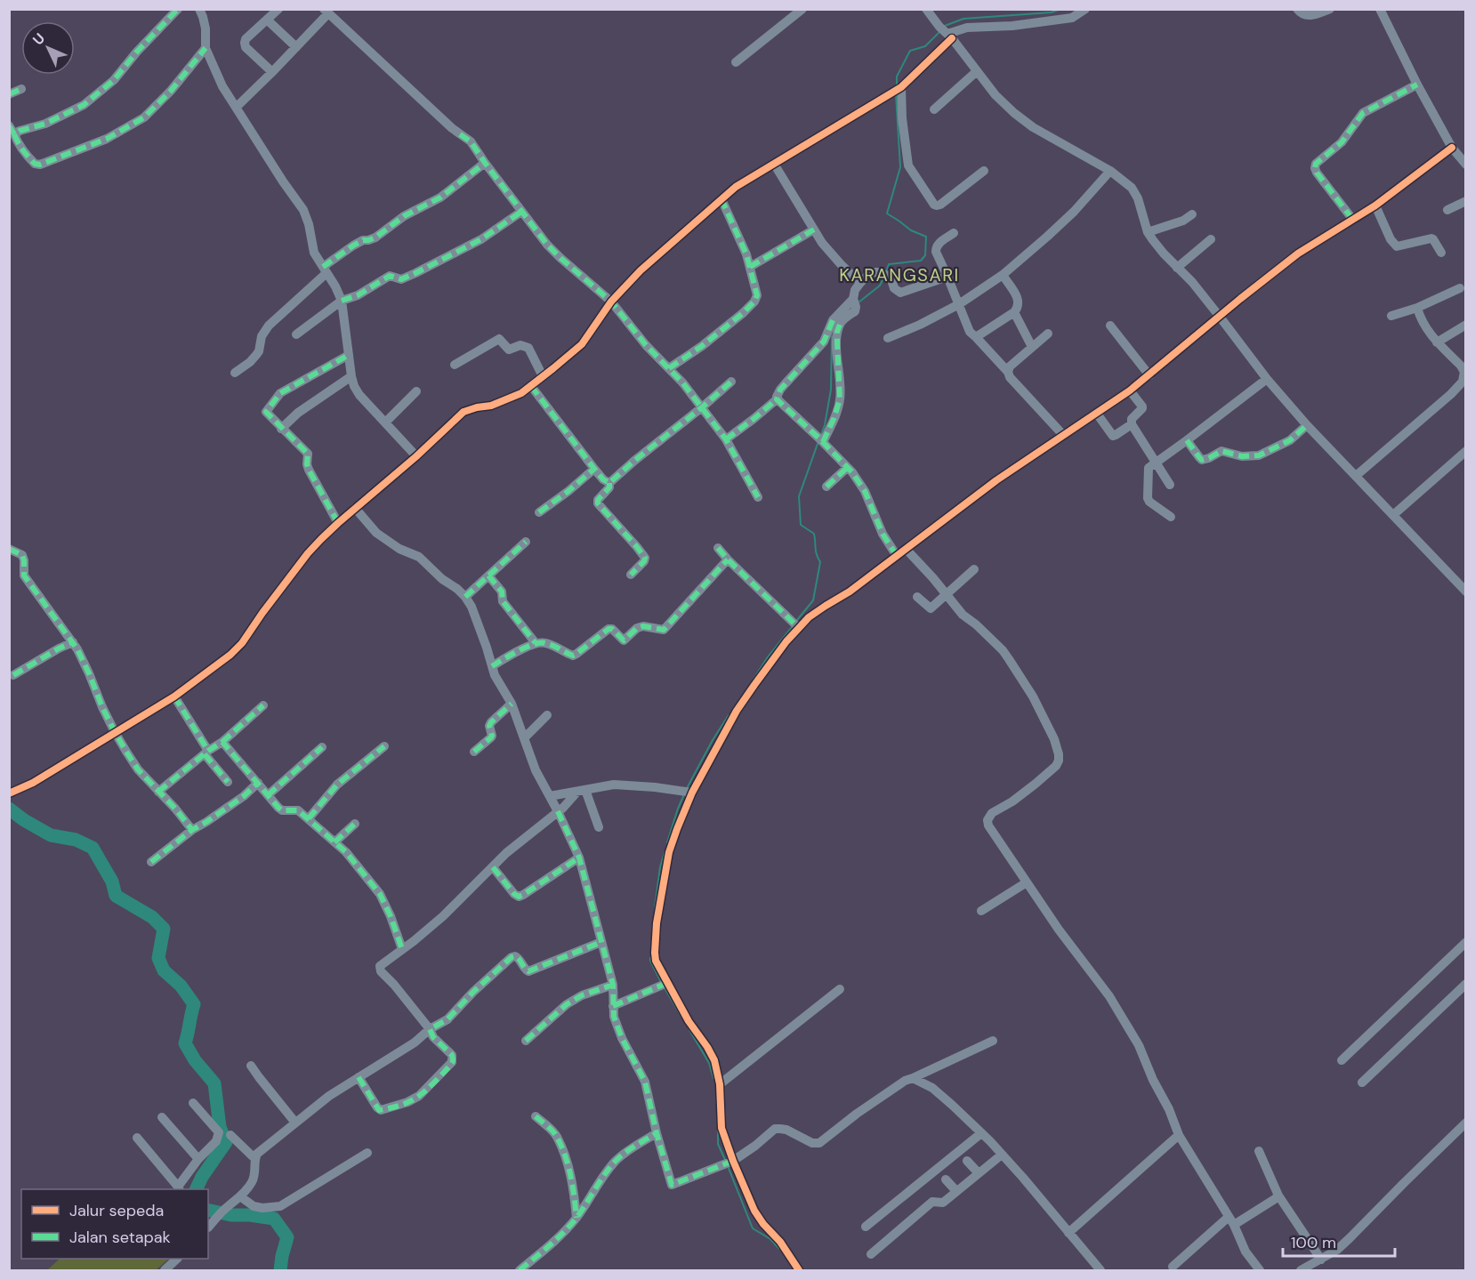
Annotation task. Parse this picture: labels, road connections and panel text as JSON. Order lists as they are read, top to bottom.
{
  "districts": ["KARANGSARI"],
  "legend": ["Jalur sepeda", "Jalan setapak"],
  "scale_bar": "100 m",
  "north": "top left"
}
